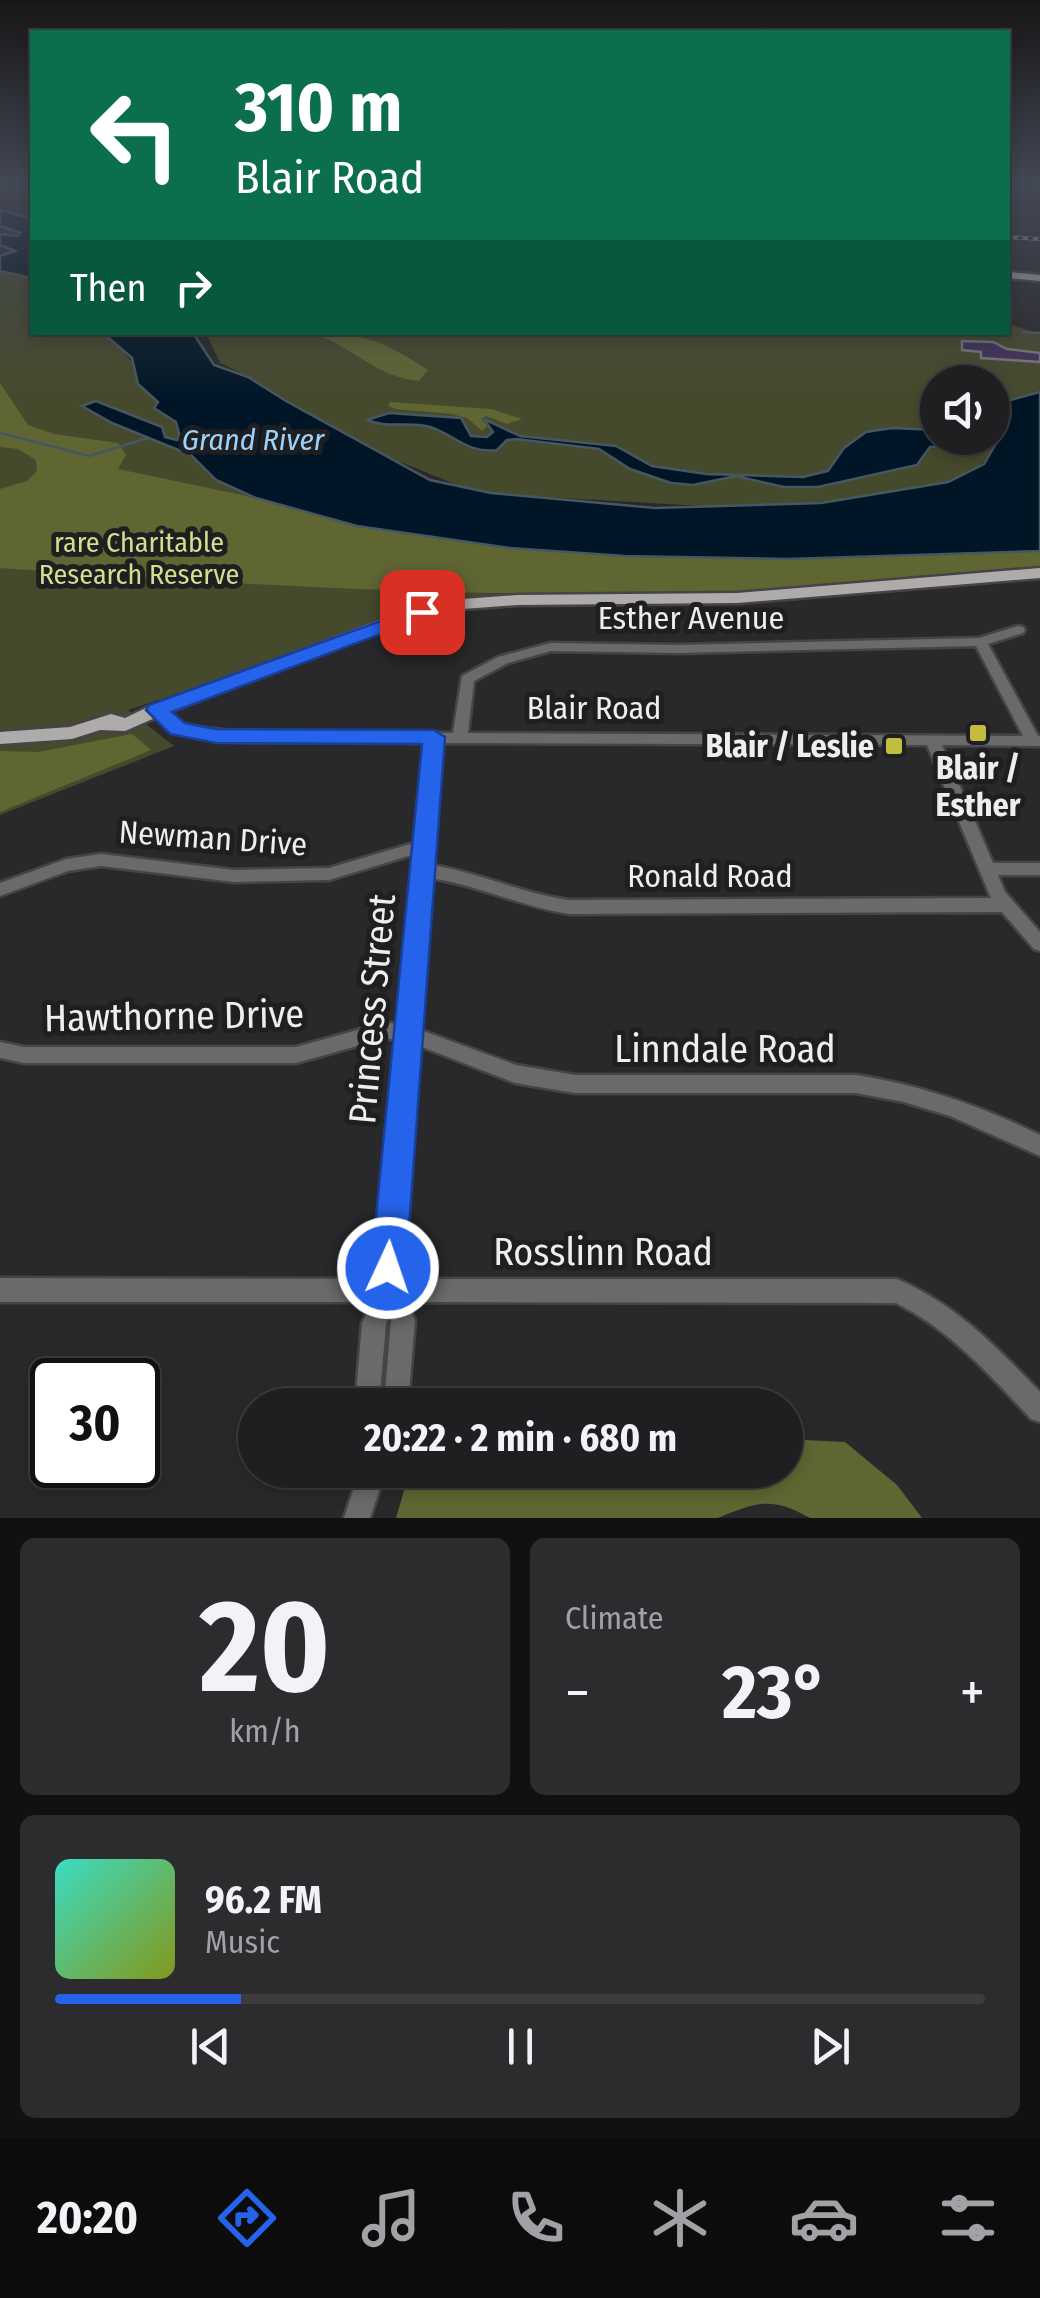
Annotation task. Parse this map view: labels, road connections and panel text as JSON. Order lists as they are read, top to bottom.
{
  "streets": {
    "street": [
      "Esther Avenue",
      "Blair Road",
      "Newman Drive",
      "Ronald Road",
      "Princess Street",
      "Hawthorne Drive",
      "Linndale Road",
      "Rosslinn Road"
    ]
  },
  "crossings": [
    ["Esther Avenue", "Blair Road"],
    ["Blair Road", "Princess Street"],
    ["Newman Drive", "Princess Street"],
    ["Ronald Road", "Princess Street"],
    ["Princess Street", "Hawthorne Drive"],
    ["Princess Street", "Linndale Road"],
    ["Princess Street", "Rosslinn Road"],
    ["Hawthorne Drive", "Linndale Road"]
  ],
  "water": ["Grand River"],
  "parks": ["rare Charitable Research Reserve"],
  "places": {
    "transit": ["Blair / Esther", "Blair / Leslie"]
  },
  "page": {
    "turn": ["310 m", "Blair Road"],
    "then": "Then",
    "limit": "30",
    "trip": "20:22 · 2 min · 680 m",
    "tile": [
      ["20", "km/h"],
      "Climate"
    ],
    "heat": ["−", "23°", "+"],
    "song": ["96.2 FM", "Music"],
    "tabs": "20:20"
  }
}
